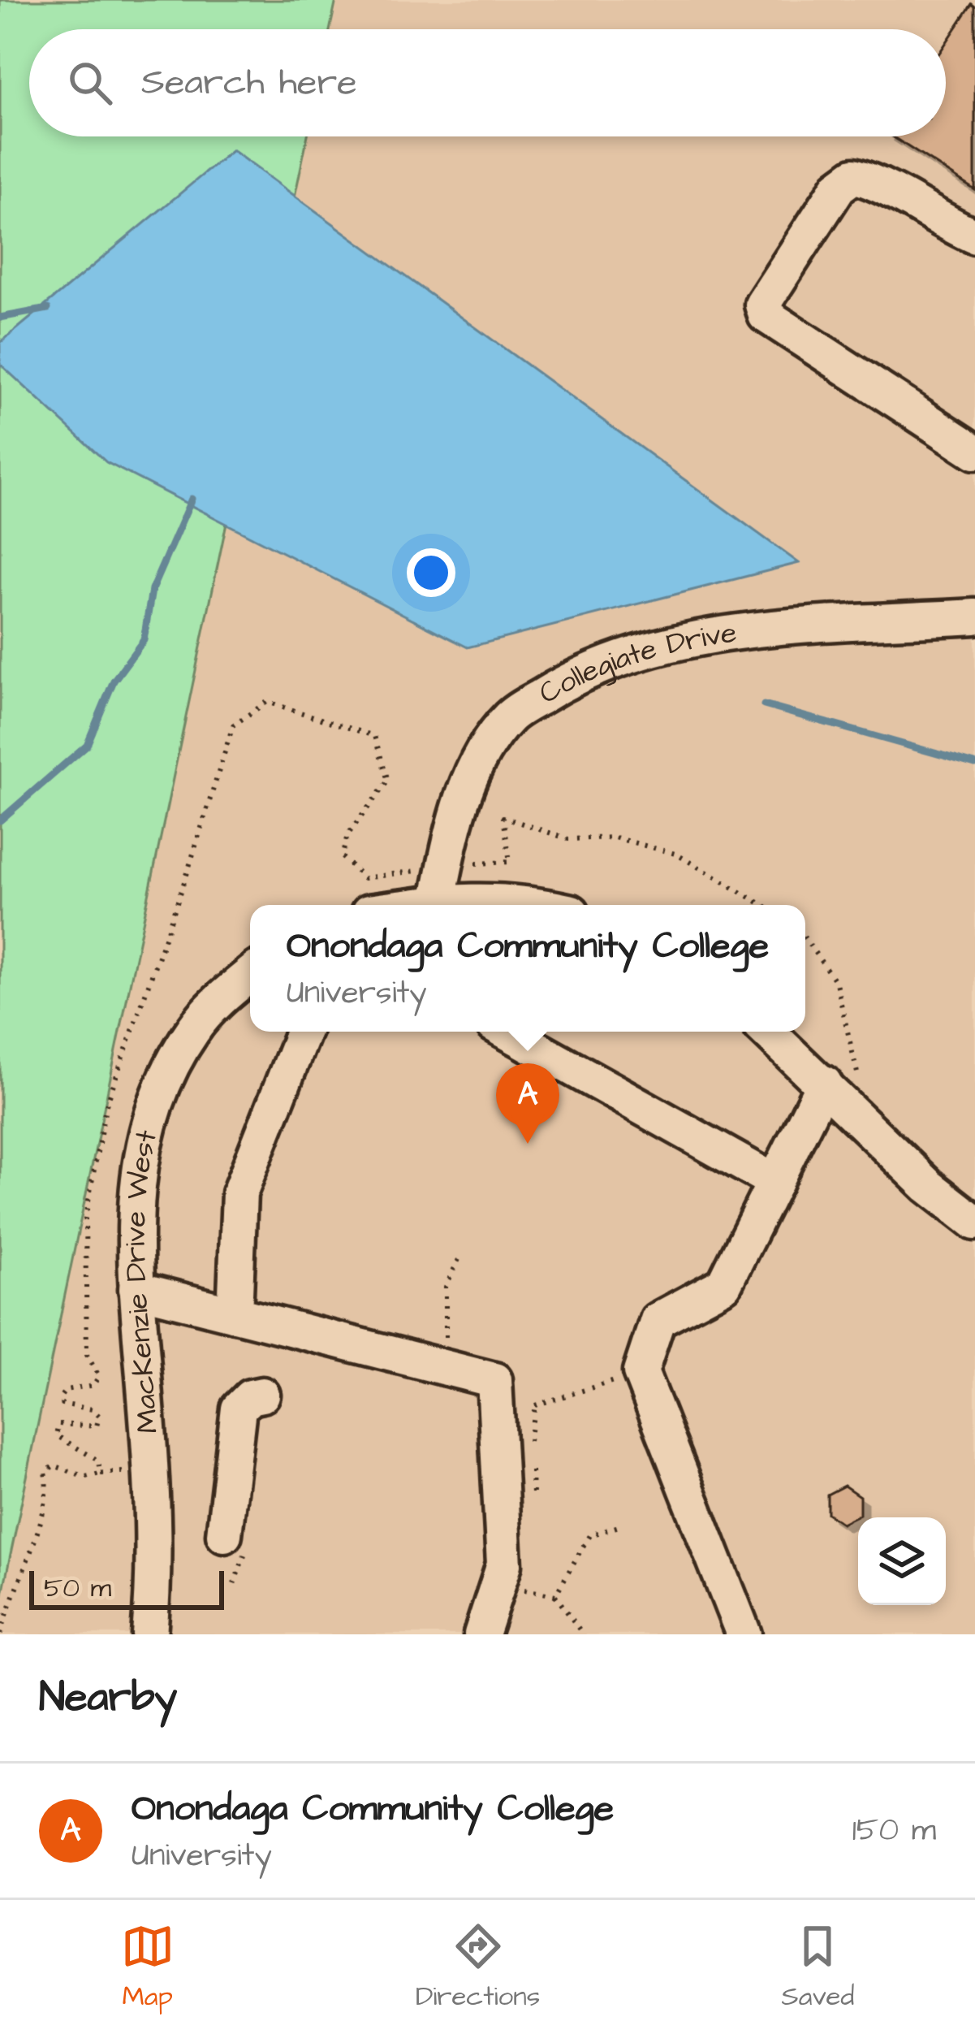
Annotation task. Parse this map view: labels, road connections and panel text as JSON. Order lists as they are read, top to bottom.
{
  "streets": {
    "street": ["Collegiate Drive", "MacKenzie Drive West"]
  },
  "scale_bar": "50 m",
  "page": {
    "search": "Search here",
    "popup": ["Onondaga Community College", "University"],
    "pins": "A",
    "scale": "50 m",
    "heading": "Nearby",
    "list": [
      {
        "mark": "A",
        "name": "Onondaga Community College",
        "note": "University",
        "value": "150 m"
      }
    ],
    "nav": ["Map", "Directions", "Saved"]
  }
}
